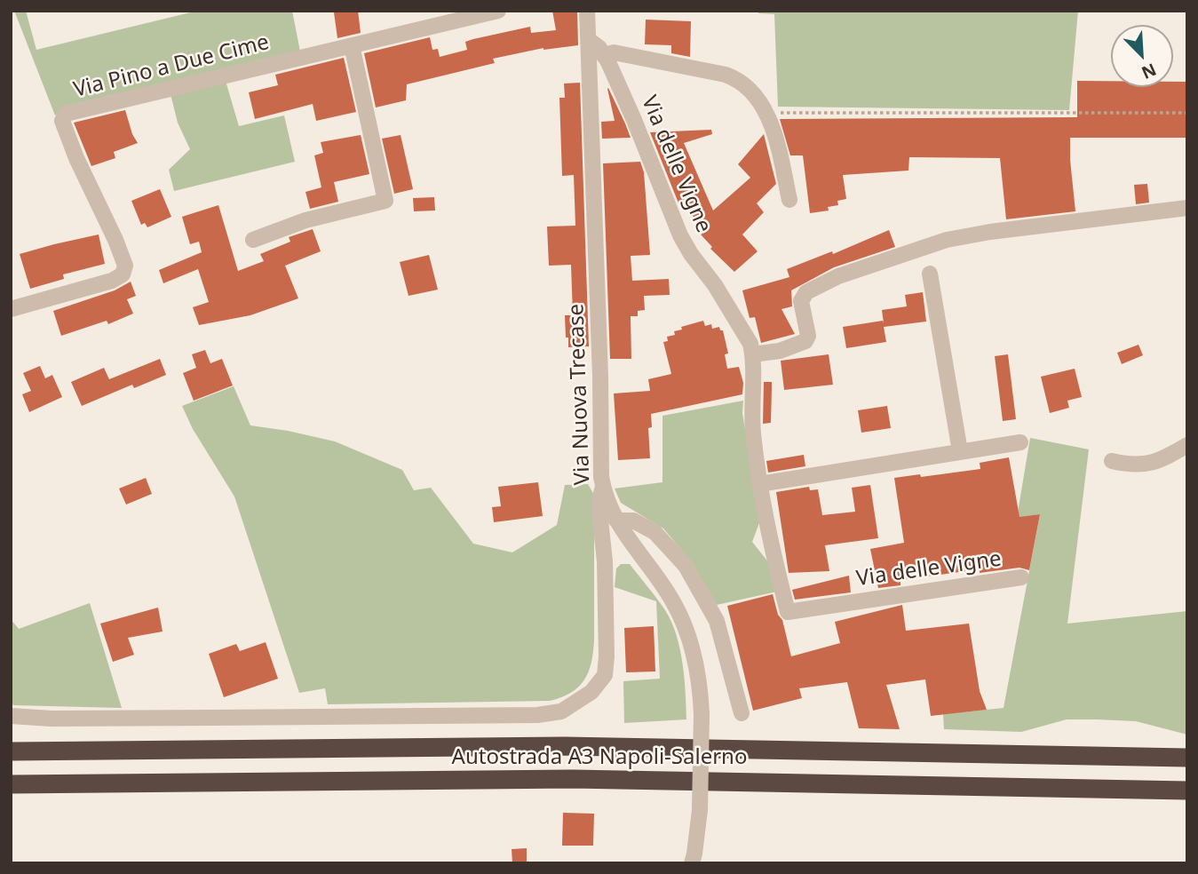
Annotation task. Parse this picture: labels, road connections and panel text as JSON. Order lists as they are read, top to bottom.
{
  "streets": {
    "highway": ["Autostrada A3 Napoli-Salerno"],
    "street": ["Via Pino a Due Cime", "Via delle Vigne", "Via Nuova Trecase"]
  },
  "crossings": [
    ["Via delle Vigne", "Via Nuova Trecase"]
  ],
  "north": "bottom right"
}
